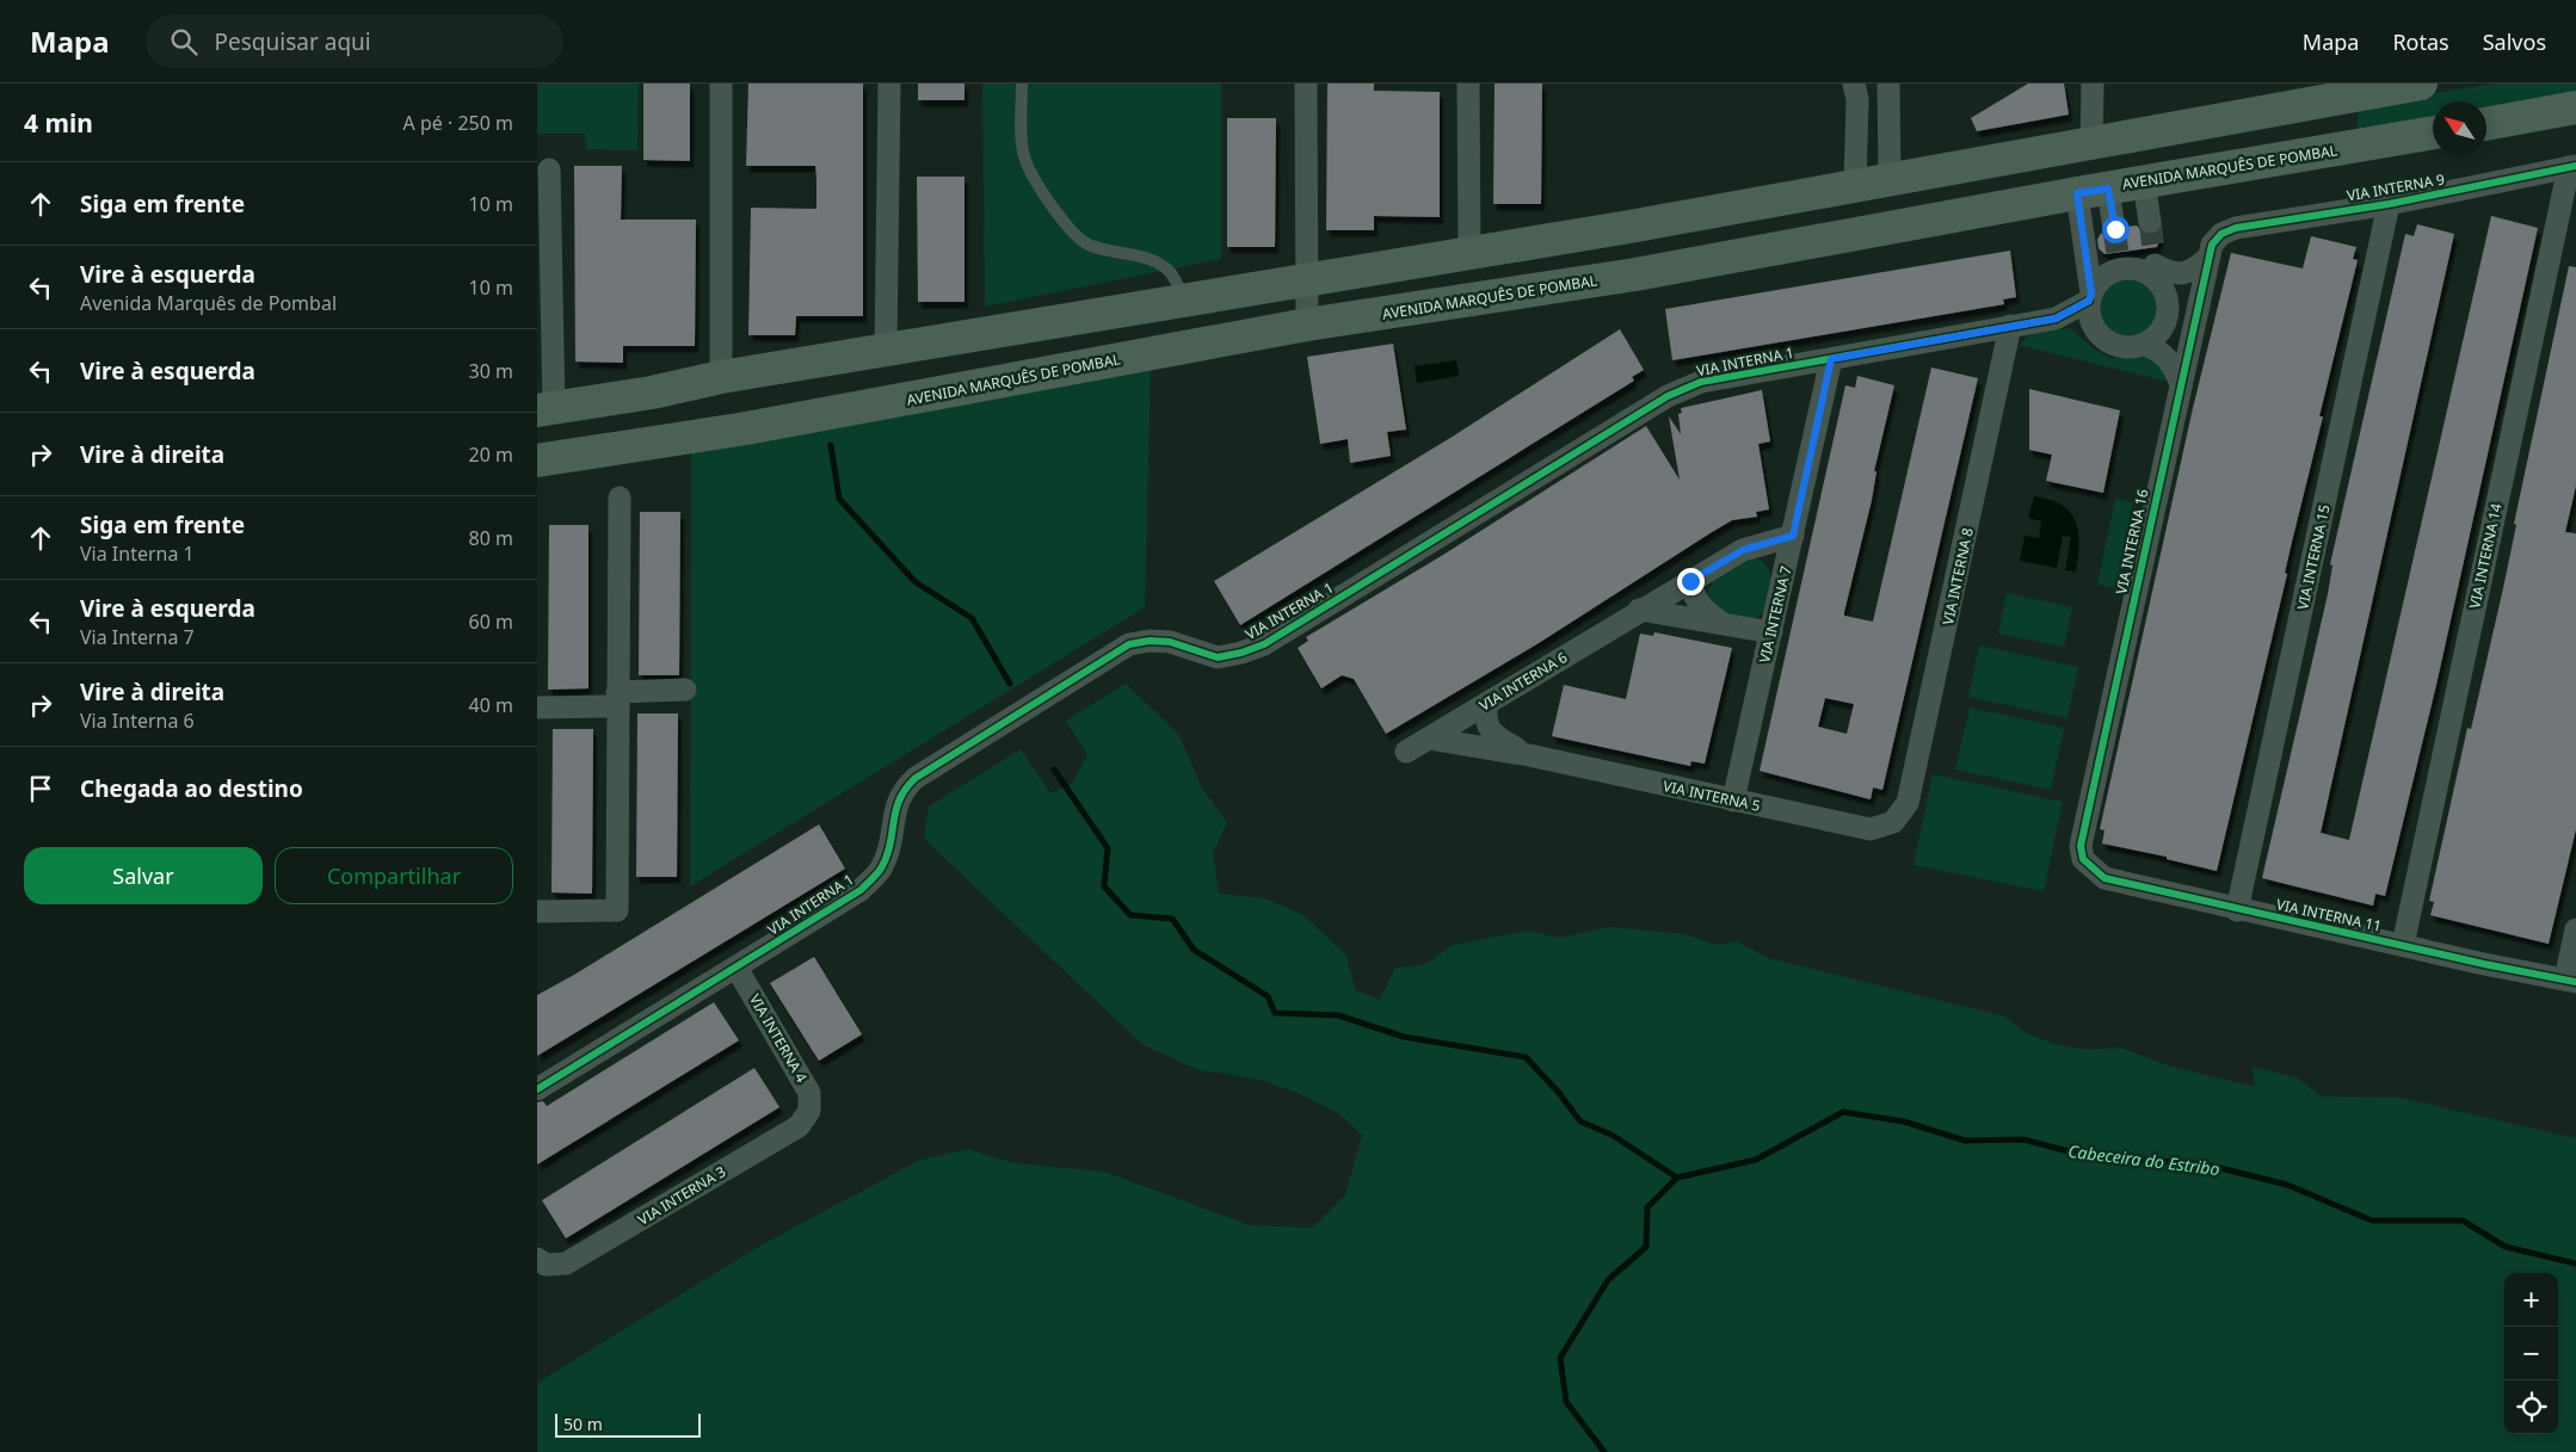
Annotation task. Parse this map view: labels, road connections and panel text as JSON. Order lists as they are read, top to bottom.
{
  "streets": {
    "main road": ["AVENIDA MARQUÊS DE POMBAL"],
    "street": [
      "VIA INTERNA 9",
      "VIA INTERNA 1",
      "VIA INTERNA 16",
      "VIA INTERNA 14",
      "VIA INTERNA 15",
      "VIA INTERNA 8",
      "VIA INTERNA 7",
      "VIA INTERNA 6",
      "VIA INTERNA 5",
      "VIA INTERNA 11",
      "VIA INTERNA 4",
      "VIA INTERNA 3"
    ]
  },
  "crossings": [
    ["VIA INTERNA 9", "VIA INTERNA 16"],
    ["VIA INTERNA 9", "VIA INTERNA 14"],
    ["VIA INTERNA 9", "VIA INTERNA 15"],
    ["VIA INTERNA 1", "VIA INTERNA 8"],
    ["VIA INTERNA 1", "VIA INTERNA 7"],
    ["VIA INTERNA 1", "VIA INTERNA 4"],
    ["VIA INTERNA 16", "VIA INTERNA 11"],
    ["VIA INTERNA 14", "VIA INTERNA 11"],
    ["VIA INTERNA 15", "VIA INTERNA 11"],
    ["VIA INTERNA 8", "VIA INTERNA 5"],
    ["VIA INTERNA 7", "VIA INTERNA 6"],
    ["VIA INTERNA 7", "VIA INTERNA 5"],
    ["VIA INTERNA 6", "VIA INTERNA 5"],
    ["VIA INTERNA 4", "VIA INTERNA 3"]
  ],
  "water": ["Cabeceira do Estribo"],
  "scale_bar": "50 m",
  "north": "top left",
  "page": {
    "header": "Mapa",
    "search": "Pesquisar aqui",
    "nav": ["Mapa", "Rotas", "Salvos"],
    "heading": ["4 min", "A pé · 250 m"],
    "list": [
      ["Siga em frente", "10 m"],
      ["Vire à esquerda", "Avenida Marquês de Pombal", "10 m"],
      ["Vire à esquerda", "30 m"],
      ["Vire à direita", "20 m"],
      ["Siga em frente", "Via Interna 1", "80 m"],
      ["Vire à esquerda", "Via Interna 7", "60 m"],
      ["Vire à direita", "Via Interna 6", "40 m"],
      "Chegada ao destino"
    ],
    "buttons": ["Salvar", "Compartilhar"],
    "map_buttons": ["+", "−"],
    "scale": "50 m"
  }
}
